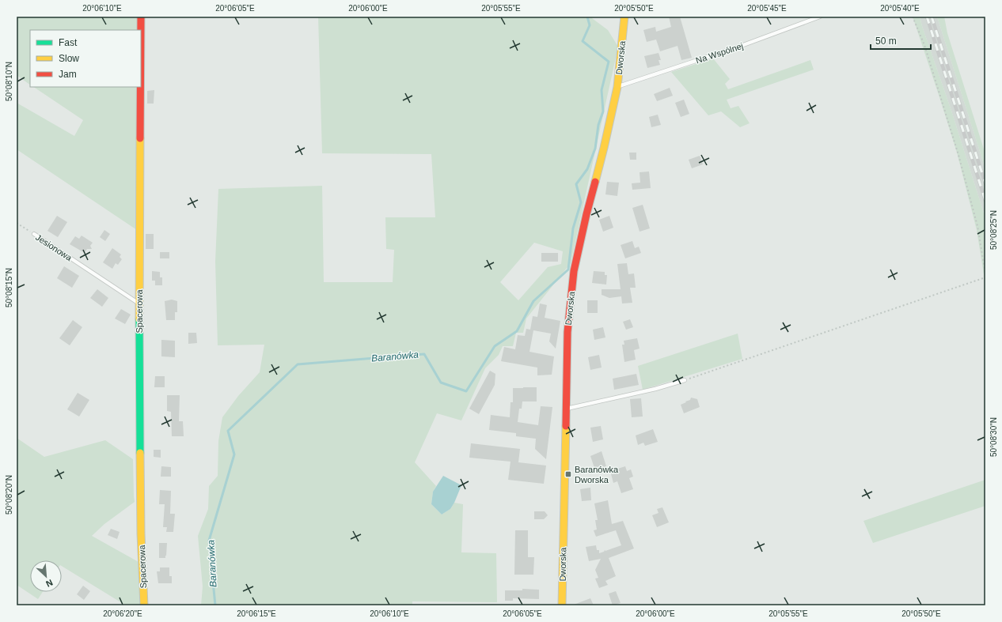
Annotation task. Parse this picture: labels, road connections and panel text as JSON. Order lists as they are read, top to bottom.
{
  "streets": {
    "street": ["Dworska", "Spacerowa"],
    "lane": ["Na Wspólnej", "Jesionowa"]
  },
  "crossings": [
    ["Na Wspólnej", "Dworska"],
    ["Jesionowa", "Spacerowa"]
  ],
  "water": ["Baranówka"],
  "places": {
    "transit": ["Baranówka Dworska"]
  },
  "legend": ["Fast", "Slow", "Jam"],
  "scale_bar": "50 m",
  "north": "bottom right",
  "coordinates": [
    "20°06'10\"E",
    "20°06'05\"E",
    "20°06'00\"E",
    "20°05'55\"E",
    "20°05'50\"E",
    "20°05'45\"E",
    "20°05'40\"E",
    "50°08'10\"N",
    "50°08'25\"N",
    "50°08'15\"N",
    "50°08'30\"N",
    "50°08'20\"N",
    "20°06'20\"E",
    "20°06'15\"E"
  ]
}
